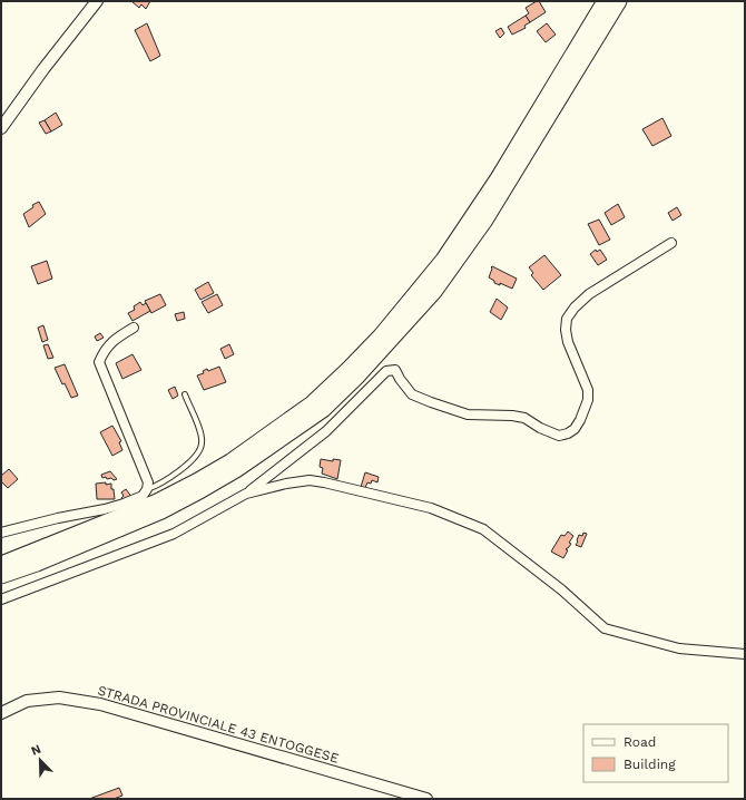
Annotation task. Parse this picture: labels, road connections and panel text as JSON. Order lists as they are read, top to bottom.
{
  "streets": {
    "street": ["STRADA PROVINCIALE 43 ENTOGGESE"]
  },
  "legend": ["Road", "Building"],
  "north": "top left"
}
